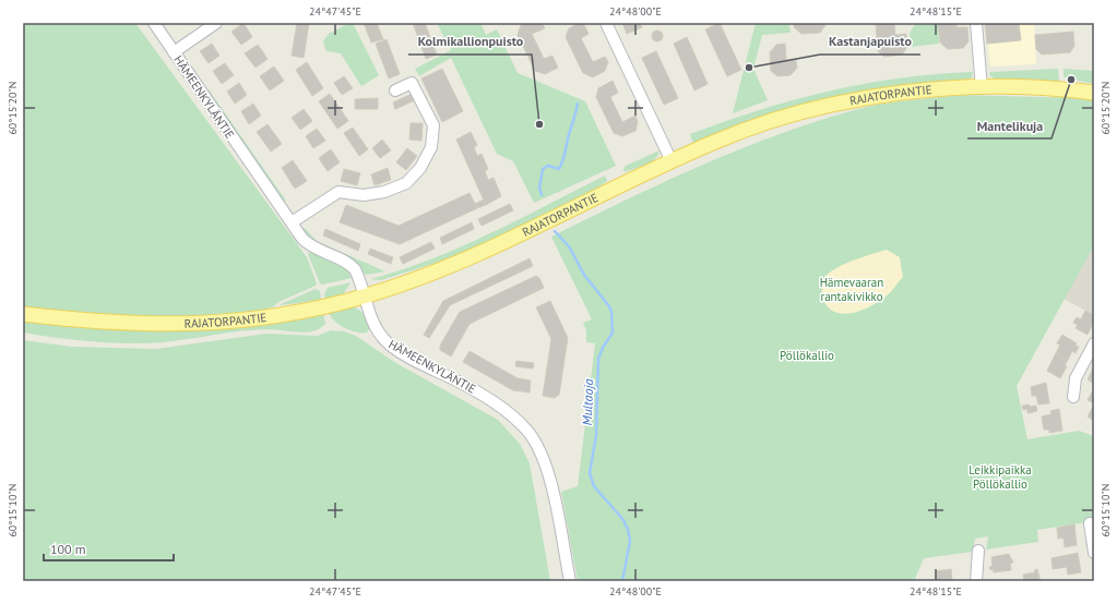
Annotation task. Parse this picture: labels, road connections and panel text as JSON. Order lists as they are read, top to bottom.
{
  "streets": {
    "main road": ["RAJATORPANTIE"],
    "street": ["HÄMEENKYLÄNTIE"]
  },
  "crossings": [
    ["HÄMEENKYLÄNTIE", "RAJATORPANTIE"]
  ],
  "water": ["Multaoja"],
  "parks": ["Hämevaaran rantakivikko", "Pöllökallio", "Leikkipaikka Pöllökallio"],
  "places": ["Kastanjapuisto", "Mantelikuja", "Kolmikallionpuisto"],
  "scale_bar": "100 m",
  "coordinates": [
    "24°47'45\"E",
    "24°48'00\"E",
    "24°48'15\"E",
    "60°15'20\"N",
    "60°15'10\"N"
  ]
}
